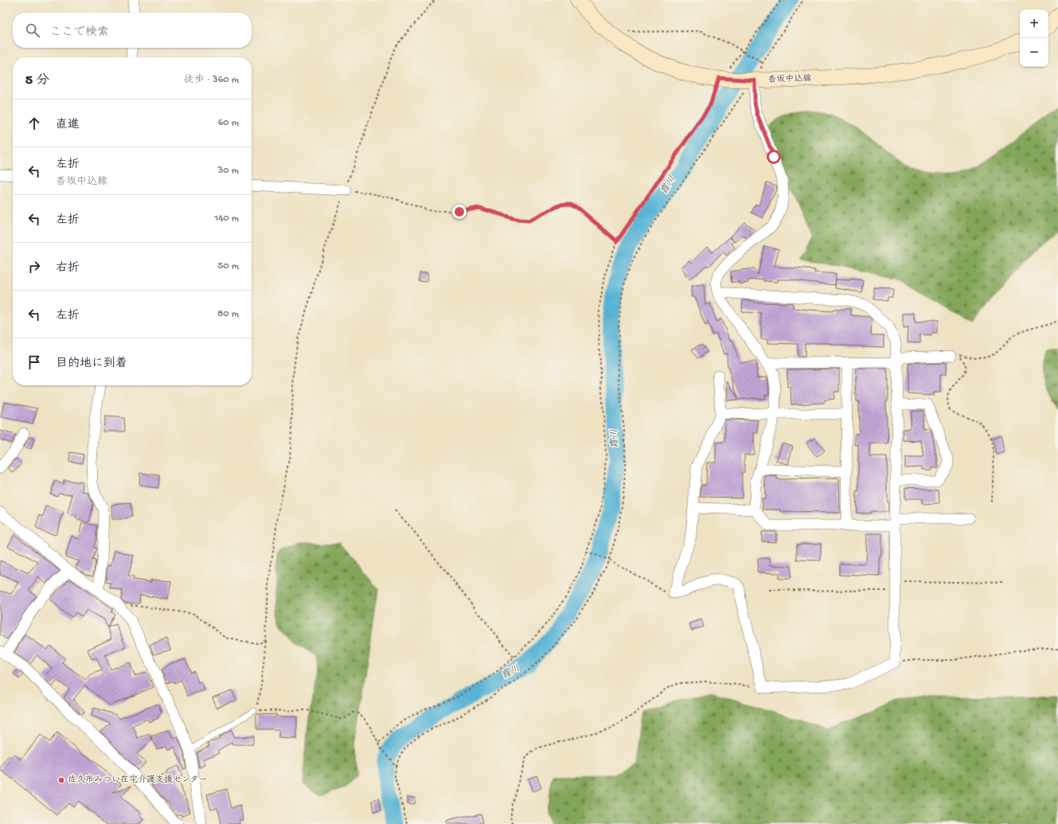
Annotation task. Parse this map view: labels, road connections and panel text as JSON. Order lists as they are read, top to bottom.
{
  "streets": {
    "main road": ["香坂中込線"]
  },
  "water": ["霞川"],
  "places": ["佐久市みつい在宅介護支援センター"],
  "page": {
    "map_buttons": ["+", "−"],
    "search": "ここで検索",
    "heading": ["5 分", "徒歩 · 360 m"],
    "list": [
      ["直進", "60 m"],
      ["左折", "香坂中込線", "30 m"],
      ["左折", "140 m"],
      ["右折", "50 m"],
      ["左折", "80 m"],
      "目的地に到着"
    ]
  }
}
